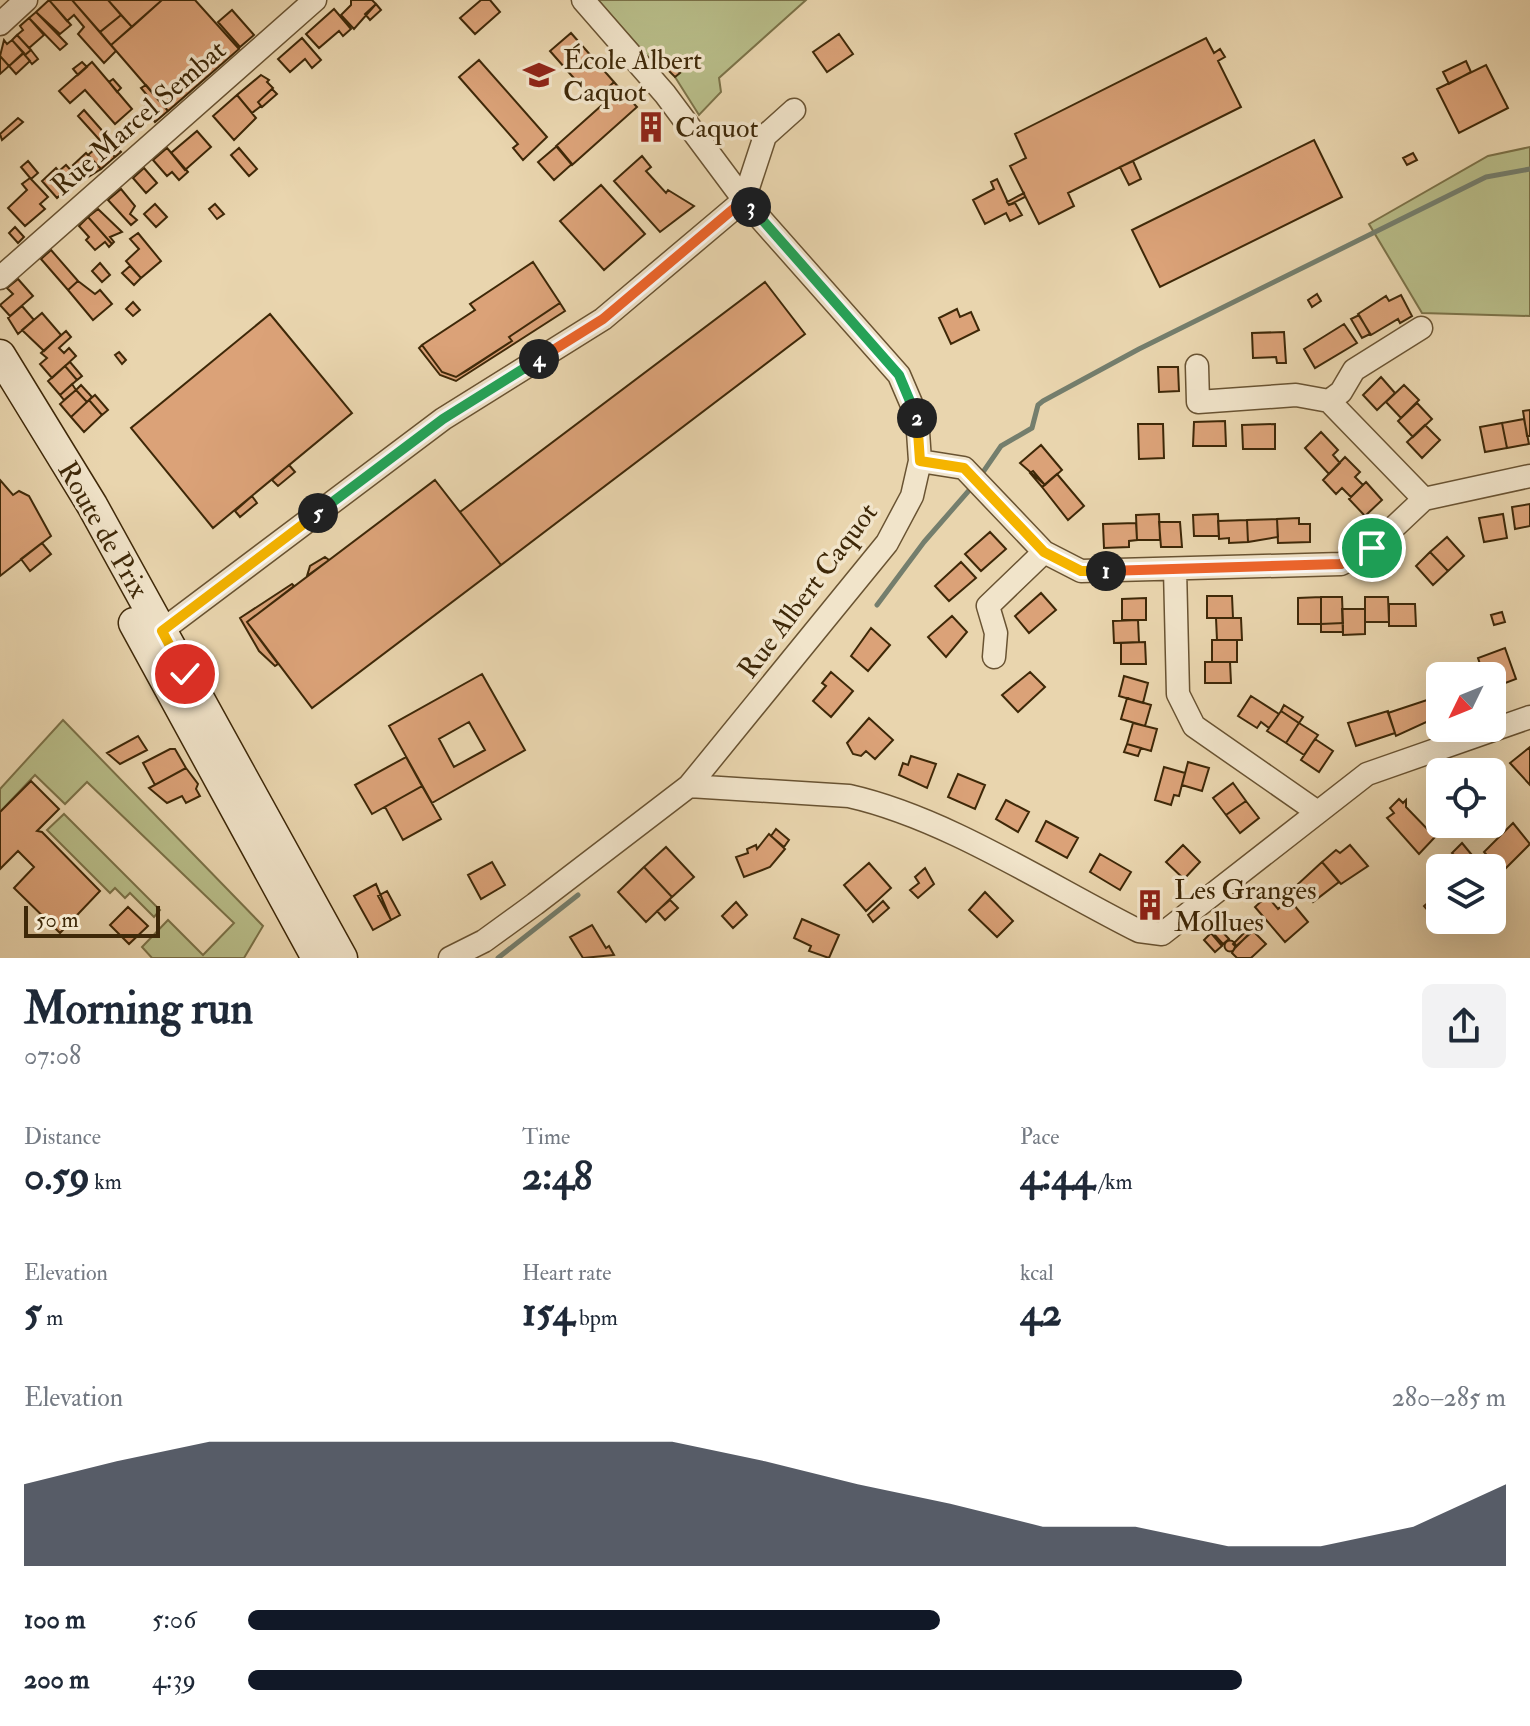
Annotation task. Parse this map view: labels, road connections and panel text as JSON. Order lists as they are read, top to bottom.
{
  "streets": {
    "main road": ["Route de Prix"],
    "street": ["Rue Marcel Sembat", "Rue Albert Caquot"]
  },
  "places": {
    "school or university": ["École Albert Caquot"],
    "building": ["Caquot", "Les Granges Mollues"]
  },
  "scale_bar": "50 m",
  "north": "bottom left",
  "page": {
    "pins": [
      "3",
      "4",
      "2",
      "5",
      "1"
    ],
    "scale": "50 m",
    "heading": ["Morning run", "07:08"],
    "stats": [
      ["Distance", "0.59 km"],
      ["Time", "2:48"],
      ["Pace", "4:44 /km"],
      ["Elevation", "5 m"],
      ["Heart rate", "154 bpm"],
      ["kcal", "42"]
    ],
    "chart": ["Elevation", "280–285 m"],
    "list": [
      {
        "name": "100 m",
        "note": "5:06"
      },
      {
        "name": "200 m",
        "note": "4:39"
      }
    ]
  }
}
